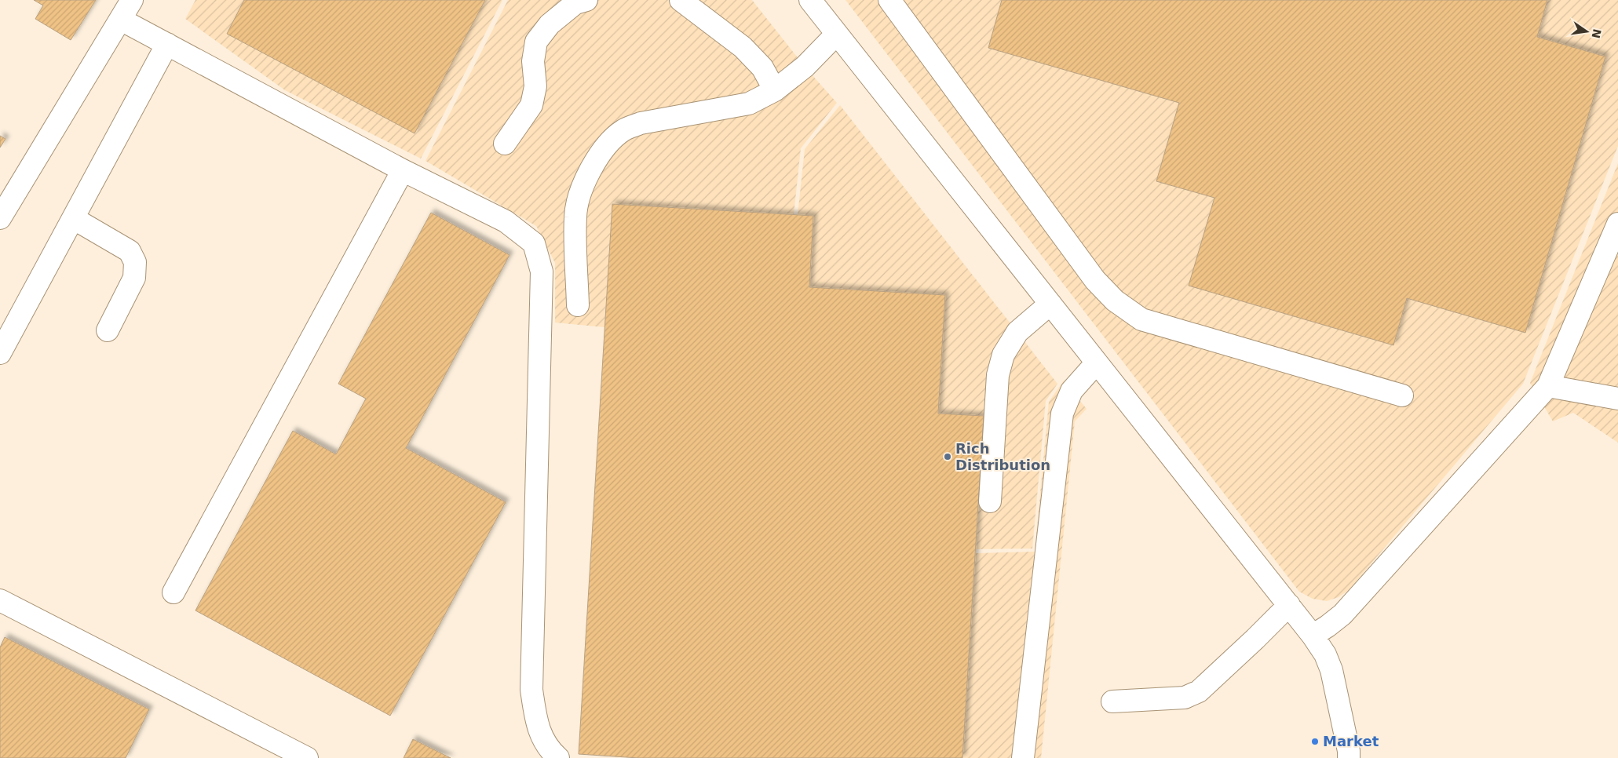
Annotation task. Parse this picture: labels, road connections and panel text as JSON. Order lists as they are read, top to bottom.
{
  "places": ["Rich Distribution", "Market"],
  "north": "right"
}
